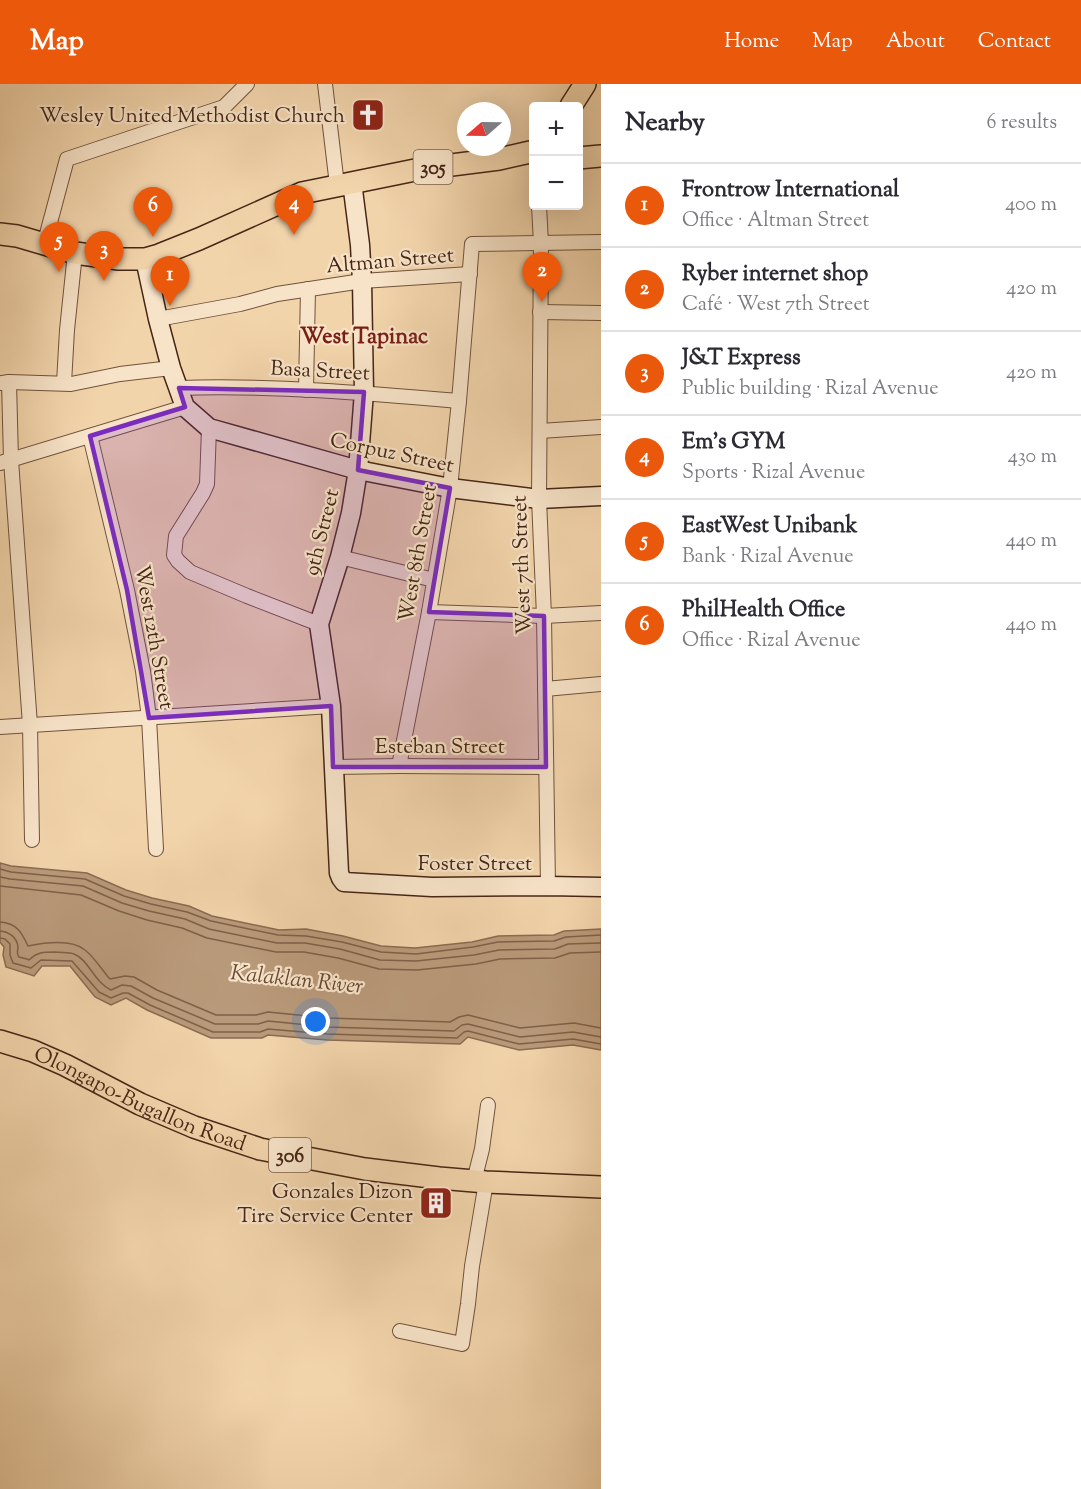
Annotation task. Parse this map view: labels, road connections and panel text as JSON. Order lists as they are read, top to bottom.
{
  "streets": {
    "main road": ["305", "Olongapo-Bugallon Road", "306"],
    "street": [
      "Altman Street",
      "Basa Street",
      "Corpuz Street",
      "9th Street",
      "West 8th Street",
      "West 7th Street",
      "West 12th Street",
      "Esteban Street",
      "Foster Street"
    ]
  },
  "crossings": [
    ["305", "Corpuz Street"],
    ["305", "9th Street"],
    ["Altman Street", "Corpuz Street"],
    ["Altman Street", "9th Street"],
    ["Altman Street", "West 8th Street"],
    ["Altman Street", "West 7th Street"],
    ["Basa Street", "Corpuz Street"],
    ["Basa Street", "9th Street"],
    ["Basa Street", "West 8th Street"],
    ["Corpuz Street", "9th Street"],
    ["Corpuz Street", "West 8th Street"],
    ["Corpuz Street", "West 7th Street"],
    ["9th Street", "Esteban Street"],
    ["9th Street", "Foster Street"],
    ["West 8th Street", "Esteban Street"],
    ["West 7th Street", "Esteban Street"],
    ["West 7th Street", "Foster Street"]
  ],
  "districts": ["West Tapinac"],
  "water": ["Kalaklan River"],
  "places": {
    "church": ["Wesley United Methodist Church"],
    "building": ["Gonzales Dizon Tire Service Center"]
  },
  "north": "left",
  "page": {
    "header": "Map",
    "nav": [
      "Home",
      "Map",
      "About",
      "Contact"
    ],
    "heading": ["Nearby", "6 results"],
    "map_buttons": ["+", "−"],
    "list": [
      {
        "mark": "1",
        "name": "Frontrow International",
        "note": "Office · Altman Street",
        "value": "400 m"
      },
      {
        "mark": "2",
        "name": "Ryber internet shop",
        "note": "Café · West 7th Street",
        "value": "420 m"
      },
      {
        "mark": "3",
        "name": "J&T Express",
        "note": "Public building · Rizal Avenue",
        "value": "420 m"
      },
      {
        "mark": "4",
        "name": "Em's GYM",
        "note": "Sports · Rizal Avenue",
        "value": "430 m"
      },
      {
        "mark": "5",
        "name": "EastWest Unibank",
        "note": "Bank · Rizal Avenue",
        "value": "440 m"
      },
      {
        "mark": "6",
        "name": "PhilHealth Office",
        "note": "Office · Rizal Avenue",
        "value": "440 m"
      }
    ],
    "pins": [
      "4",
      "6",
      "5",
      "3",
      "2",
      "1"
    ]
  }
}
